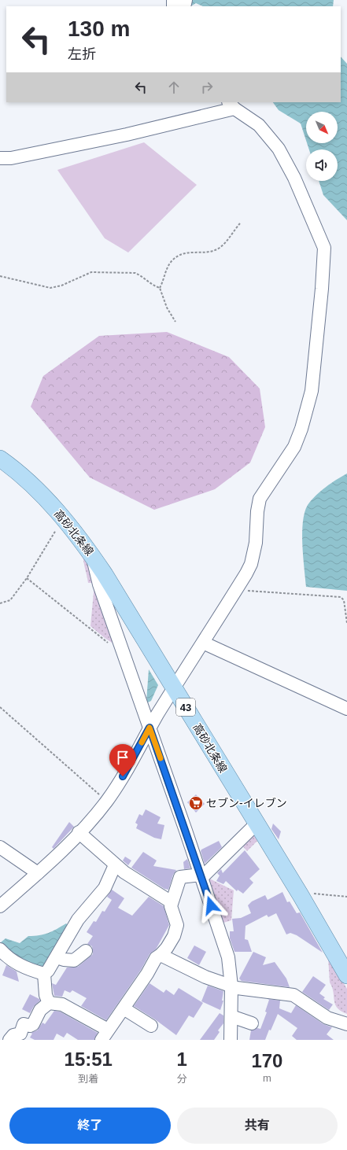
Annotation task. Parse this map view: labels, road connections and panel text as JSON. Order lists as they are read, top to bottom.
{
  "streets": {
    "main road": ["高砂北条線", "43"]
  },
  "places": {
    "supermarket": ["セブン-イレブン"]
  },
  "north": "bottom right",
  "page": {
    "turn": ["130 m", "左折"],
    "eta": [
      "15:51",
      "到着",
      "1",
      "分",
      "170",
      "m"
    ],
    "buttons": ["終了", "共有"]
  }
}
